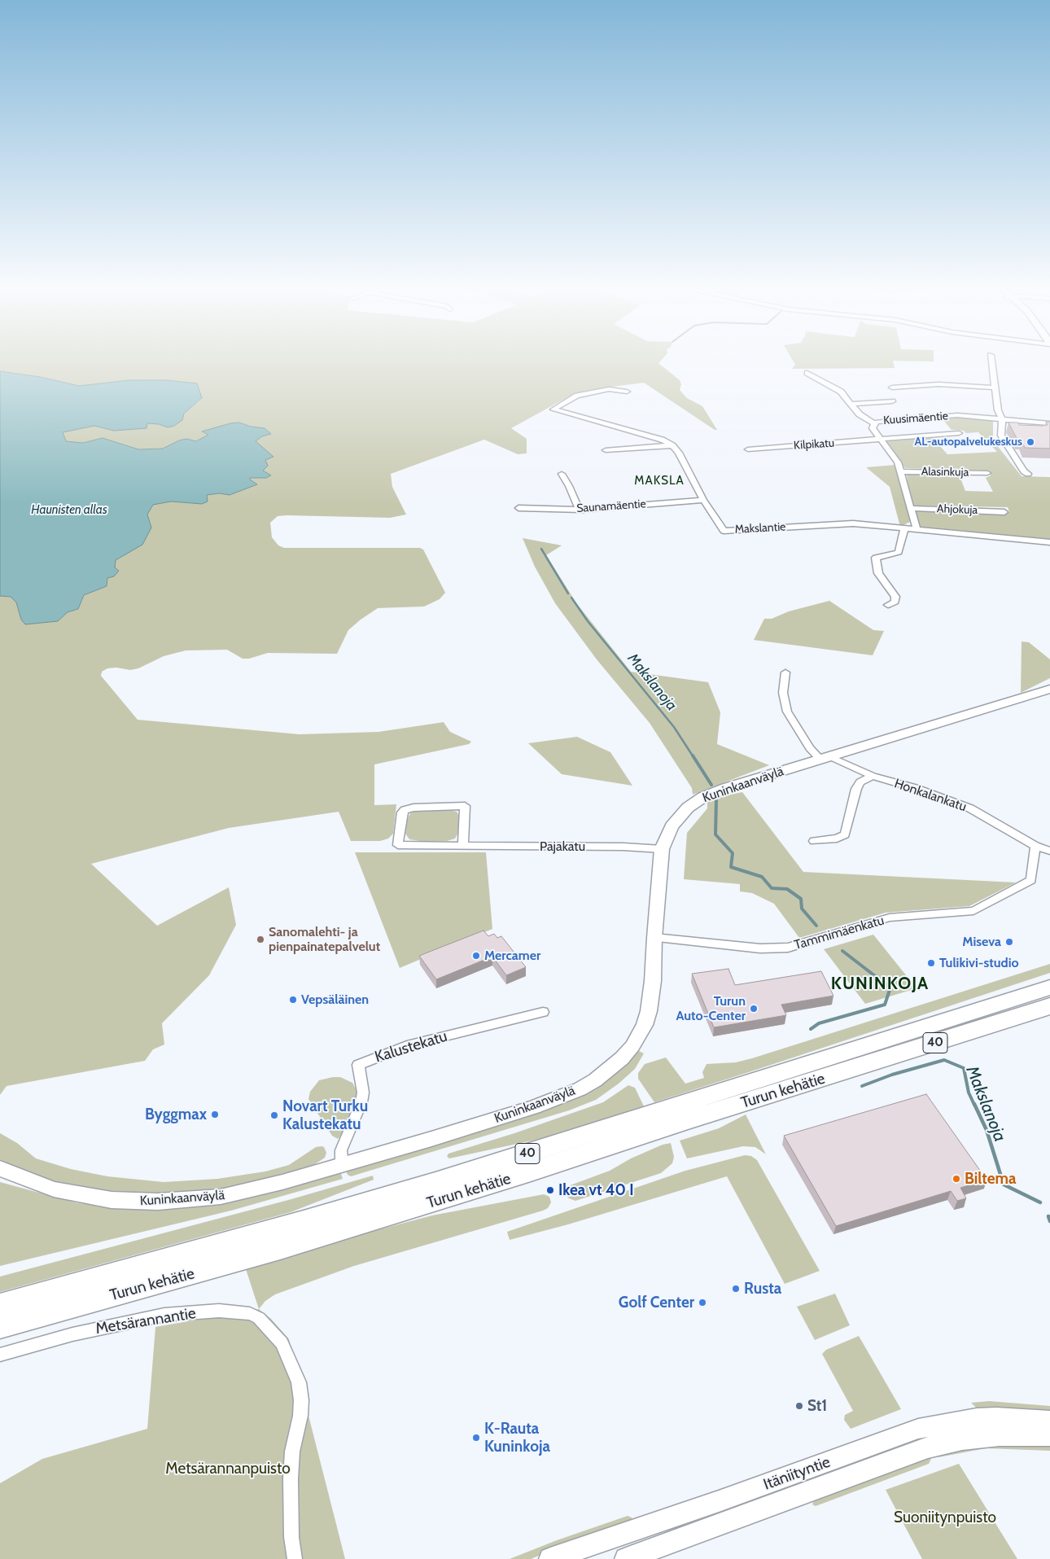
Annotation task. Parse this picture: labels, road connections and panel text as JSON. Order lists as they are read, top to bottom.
{
  "streets": {
    "highway": ["40", "Turun kehätie"],
    "street": [
      "Kuusimäentie",
      "Kilpikatu",
      "Alasinkuja",
      "Saunamäentie",
      "Ahjokuja",
      "Makslantie",
      "Kuninkaanväylä",
      "Honkalankatu",
      "Pajakatu",
      "Tammimäenkatu",
      "Kalustekatu",
      "Metsärannantie",
      "Itäniityntie"
    ]
  },
  "crossings": [
    ["Kuusimäentie", "Kilpikatu"],
    ["Kuusimäentie", "Alasinkuja"],
    ["Kuusimäentie", "Ahjokuja"],
    ["Kuusimäentie", "Makslantie"],
    ["Saunamäentie", "Makslantie"],
    ["Kuninkaanväylä", "Honkalankatu"],
    ["Kuninkaanväylä", "Pajakatu"],
    ["Kuninkaanväylä", "Tammimäenkatu"],
    ["Kuninkaanväylä", "Kalustekatu"],
    ["Honkalankatu", "Tammimäenkatu"]
  ],
  "districts": ["MAKSLA", "KUNINKOJA"],
  "water": ["Haunisten allas", "Makslanoja"],
  "parks": ["Metsärannanpuisto", "Suoniitynpuisto"],
  "places": [
    "AL-autopalvelukeskus",
    "Sanomalehti- ja pienpainatepalvelut",
    "Miseva",
    "Mercamer",
    "Tulikivi-studio",
    "Vepsäläinen",
    "Turun Auto-Center",
    "Byggmax",
    "Novart Turku Kalustekatu",
    "Biltema",
    "Ikea vt 40 I",
    "Rusta",
    "Golf Center",
    "St1",
    "K-Rauta Kuninkoja"
  ]
}
